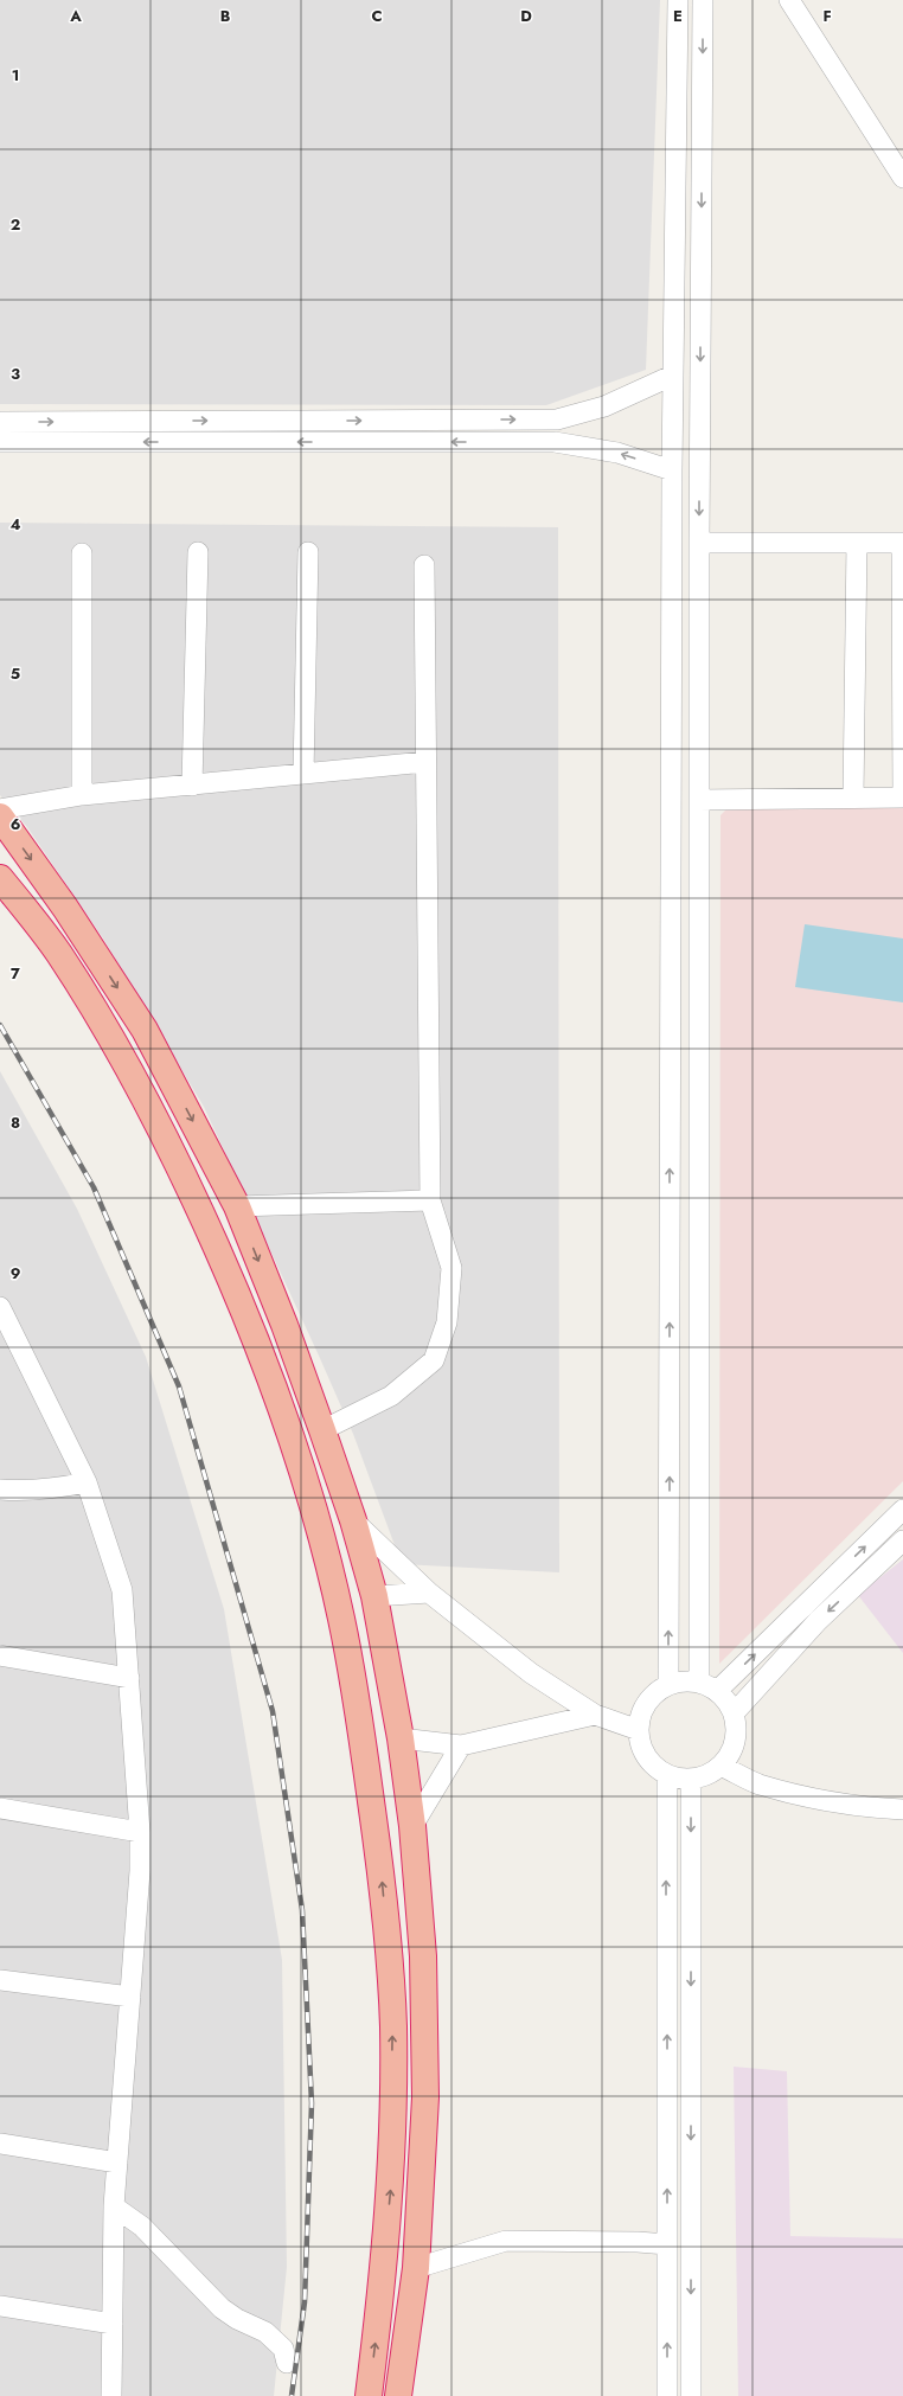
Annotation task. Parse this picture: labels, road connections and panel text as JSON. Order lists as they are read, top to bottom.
{
  "grid": {
    "columns": [
      "A",
      "B",
      "C",
      "D",
      "E",
      "F"
    ],
    "rows": [
      "1",
      "2",
      "3",
      "4",
      "5",
      "6",
      "7",
      "8",
      "9"
    ]
  }
}
